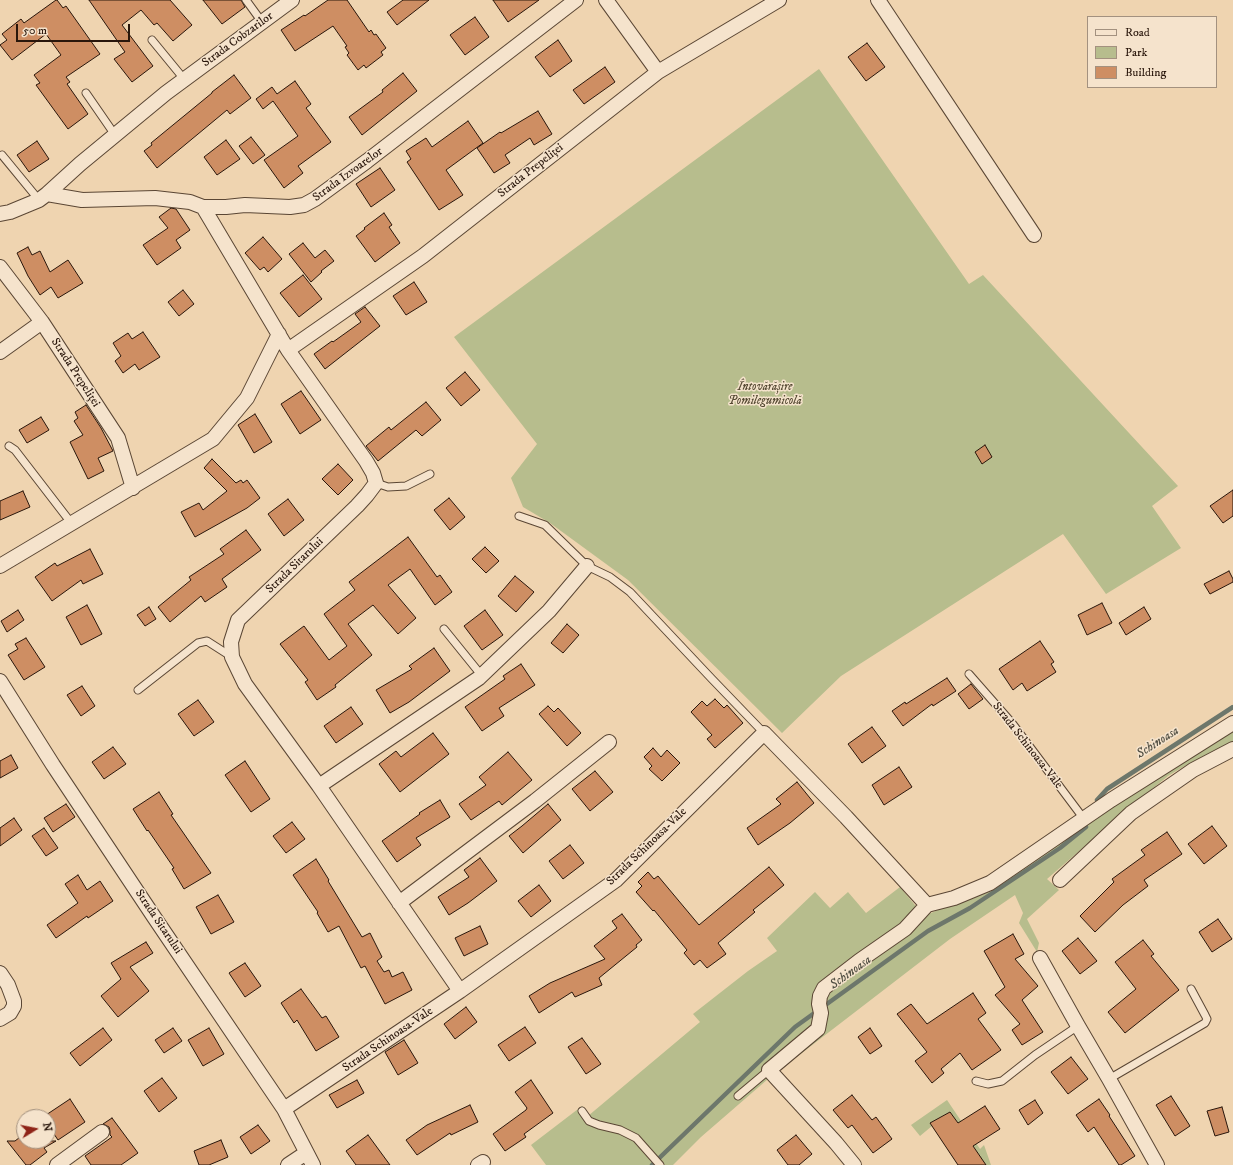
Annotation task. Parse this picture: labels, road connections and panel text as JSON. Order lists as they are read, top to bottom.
{
  "streets": {
    "street": [
      "Strada Cobzarilor",
      "Strada Prepeliței",
      "Strada Izvoarelor",
      "Strada Sitarului",
      "Strada Schinoasa-Vale"
    ]
  },
  "crossings": [
    ["Strada Cobzarilor", "Strada Izvoarelor"],
    ["Strada Sitarului", "Strada Schinoasa-Vale"]
  ],
  "water": ["Schinoasa"],
  "parks": ["Întovărășire Pomilegumicolă"],
  "legend": ["Road", "Park", "Building"],
  "scale_bar": "50 m",
  "north": "right"
}
